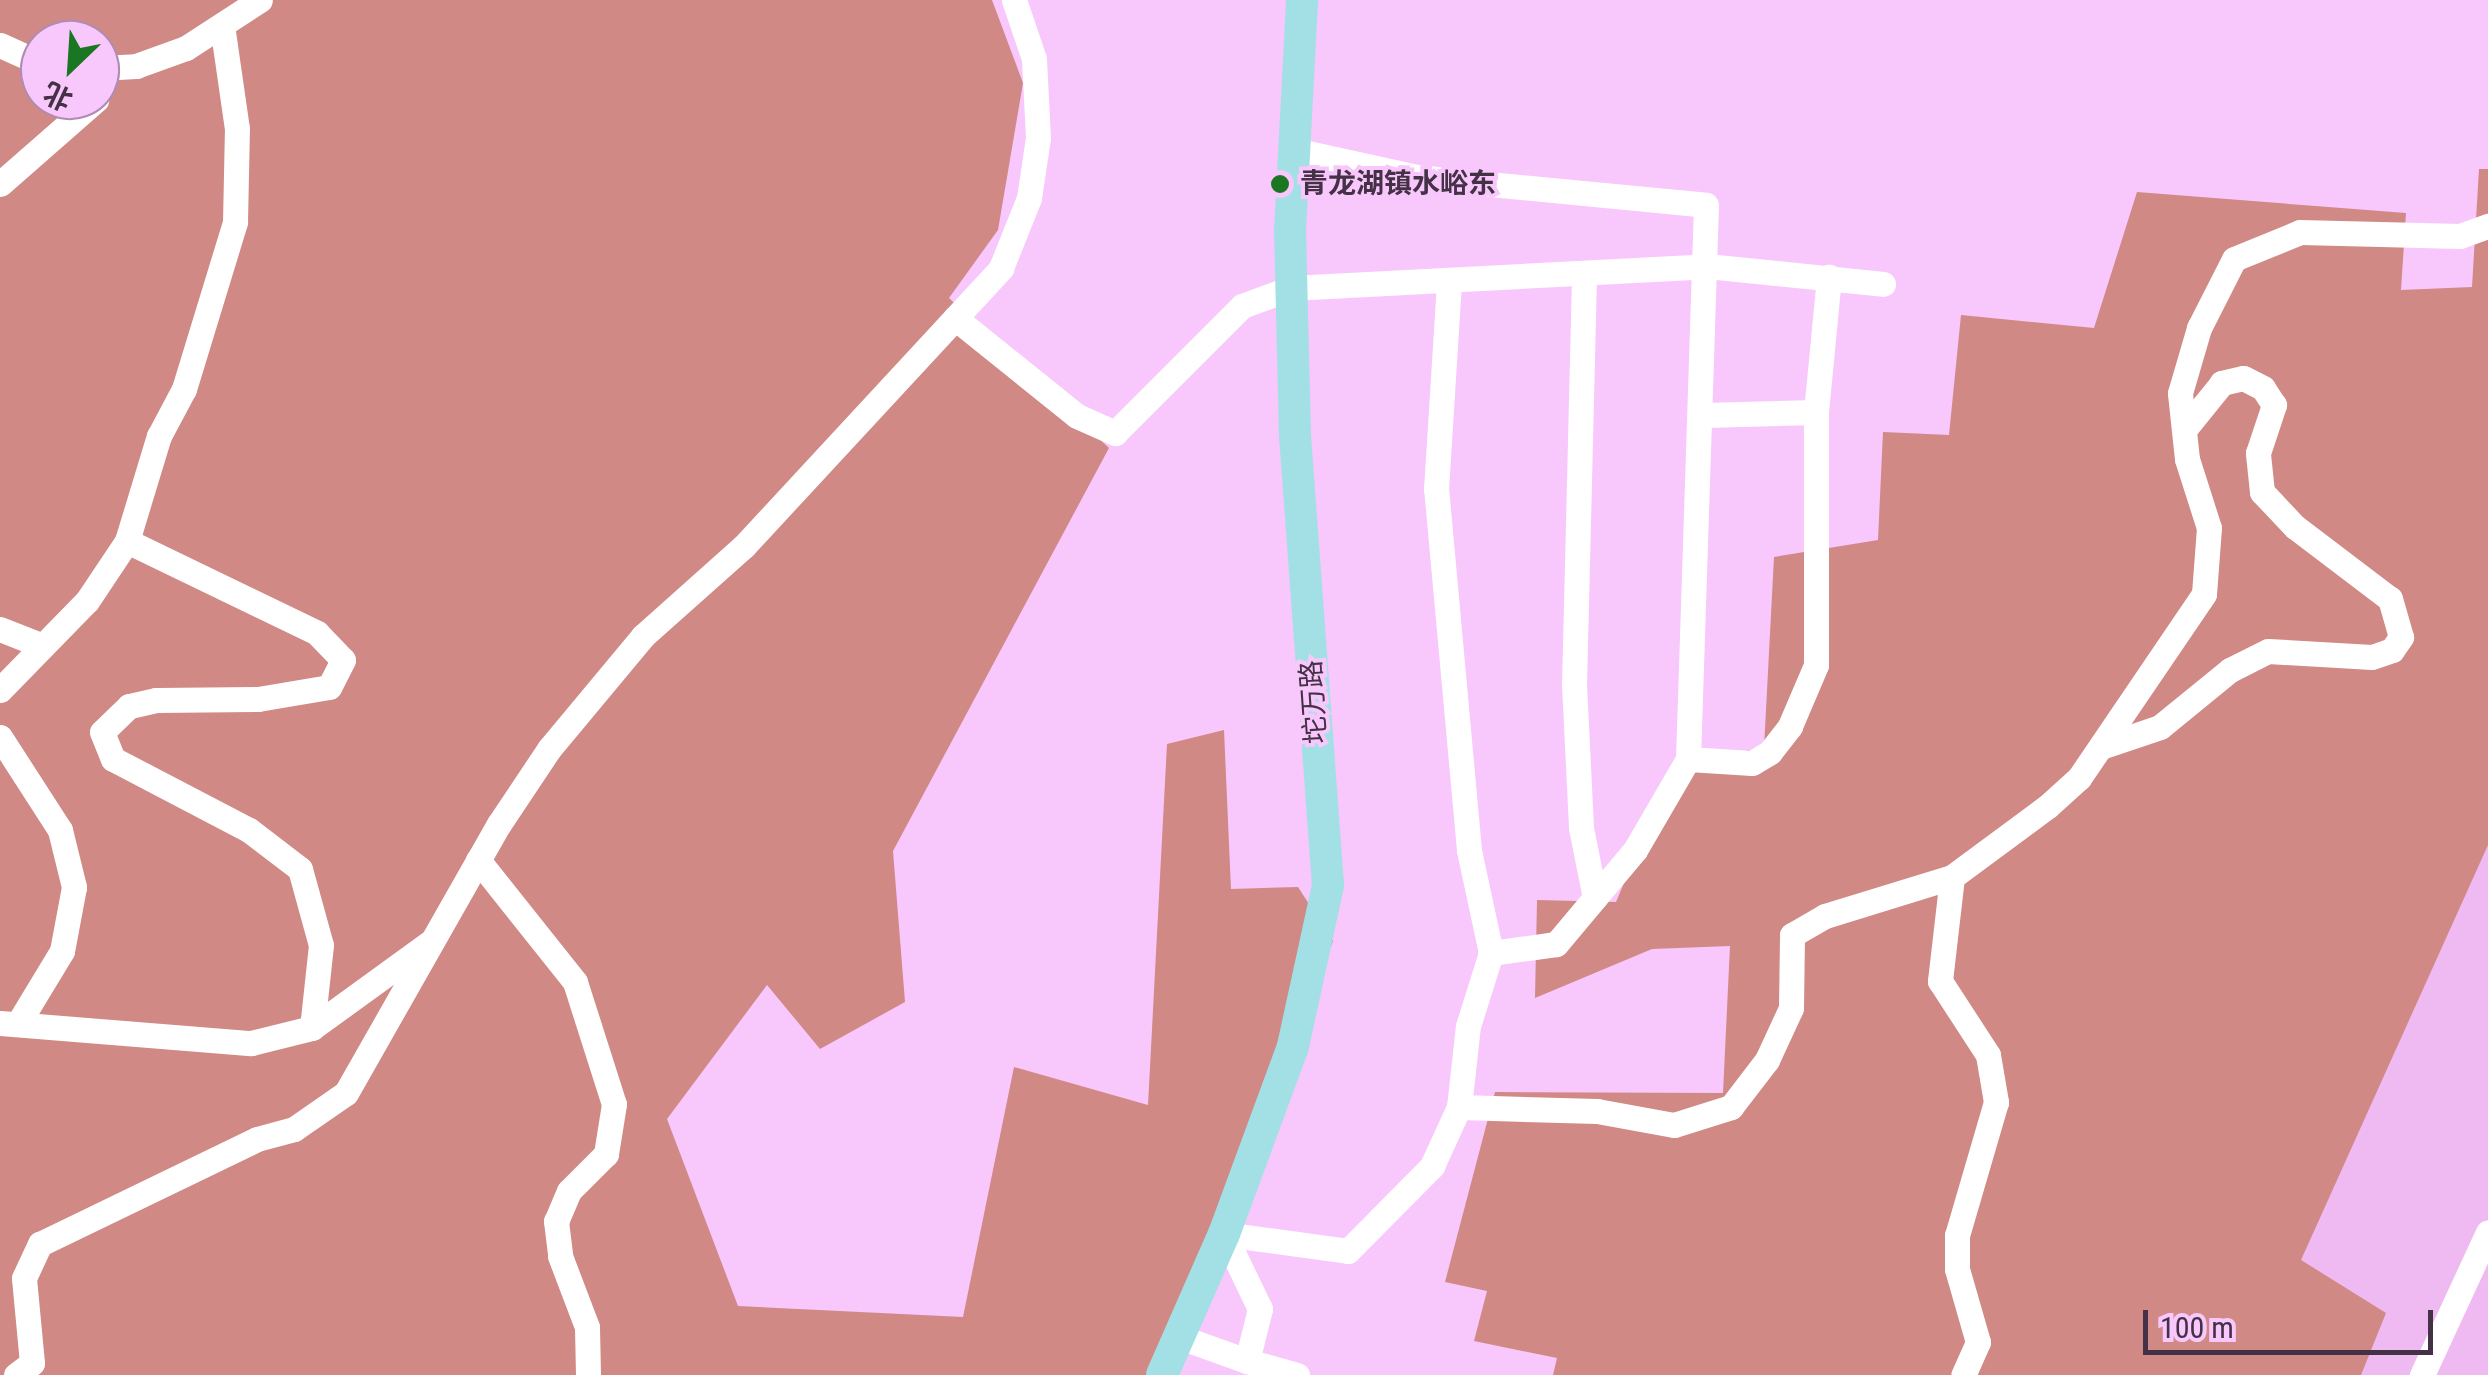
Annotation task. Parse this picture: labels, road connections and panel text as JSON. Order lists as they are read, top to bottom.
{
  "streets": {
    "main road": ["坨万路"]
  },
  "places": ["青龙湖镇水峪东"],
  "scale_bar": "100 m",
  "north": "bottom left"
}
